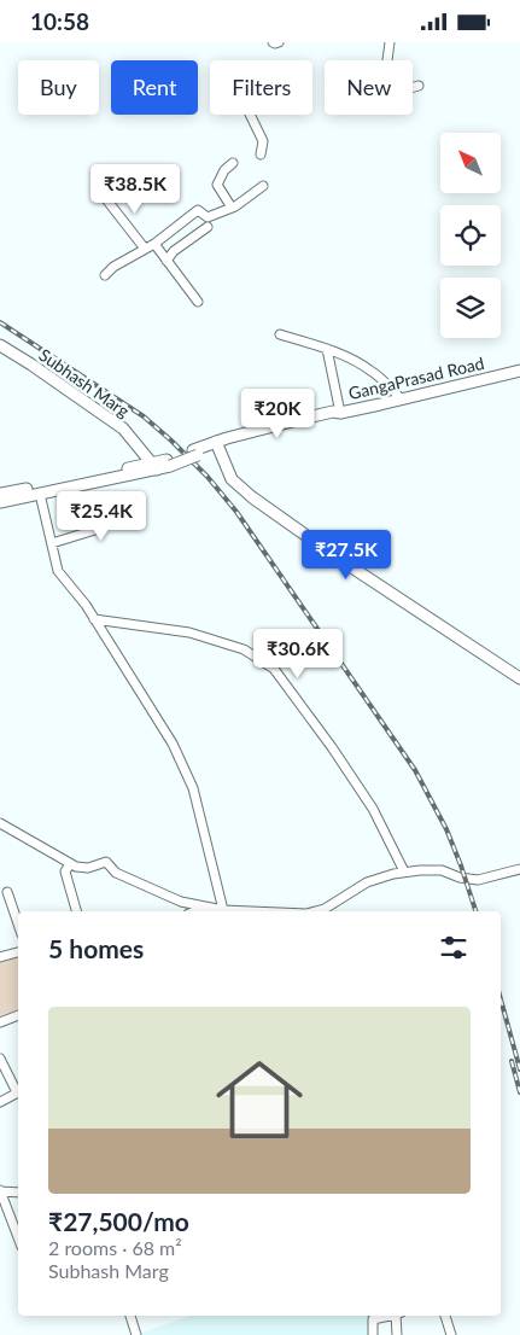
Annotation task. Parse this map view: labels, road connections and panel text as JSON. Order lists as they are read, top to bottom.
{
  "streets": {
    "street": ["GangaPrasad Road", "Subhash Marg"]
  },
  "north": "top left",
  "page": {
    "status": "10:58",
    "chip": [
      "Buy",
      "Rent",
      "Filters",
      "New"
    ],
    "price": [
      "₹38.5K",
      "₹20K",
      "₹25.4K",
      "₹27.5K",
      "₹30.6K"
    ],
    "heading": "5 homes",
    "list": [
      {
        "name": "₹27,500/mo",
        "note": "2 rooms · 68 m² · Subhash Marg"
      }
    ]
  }
}
